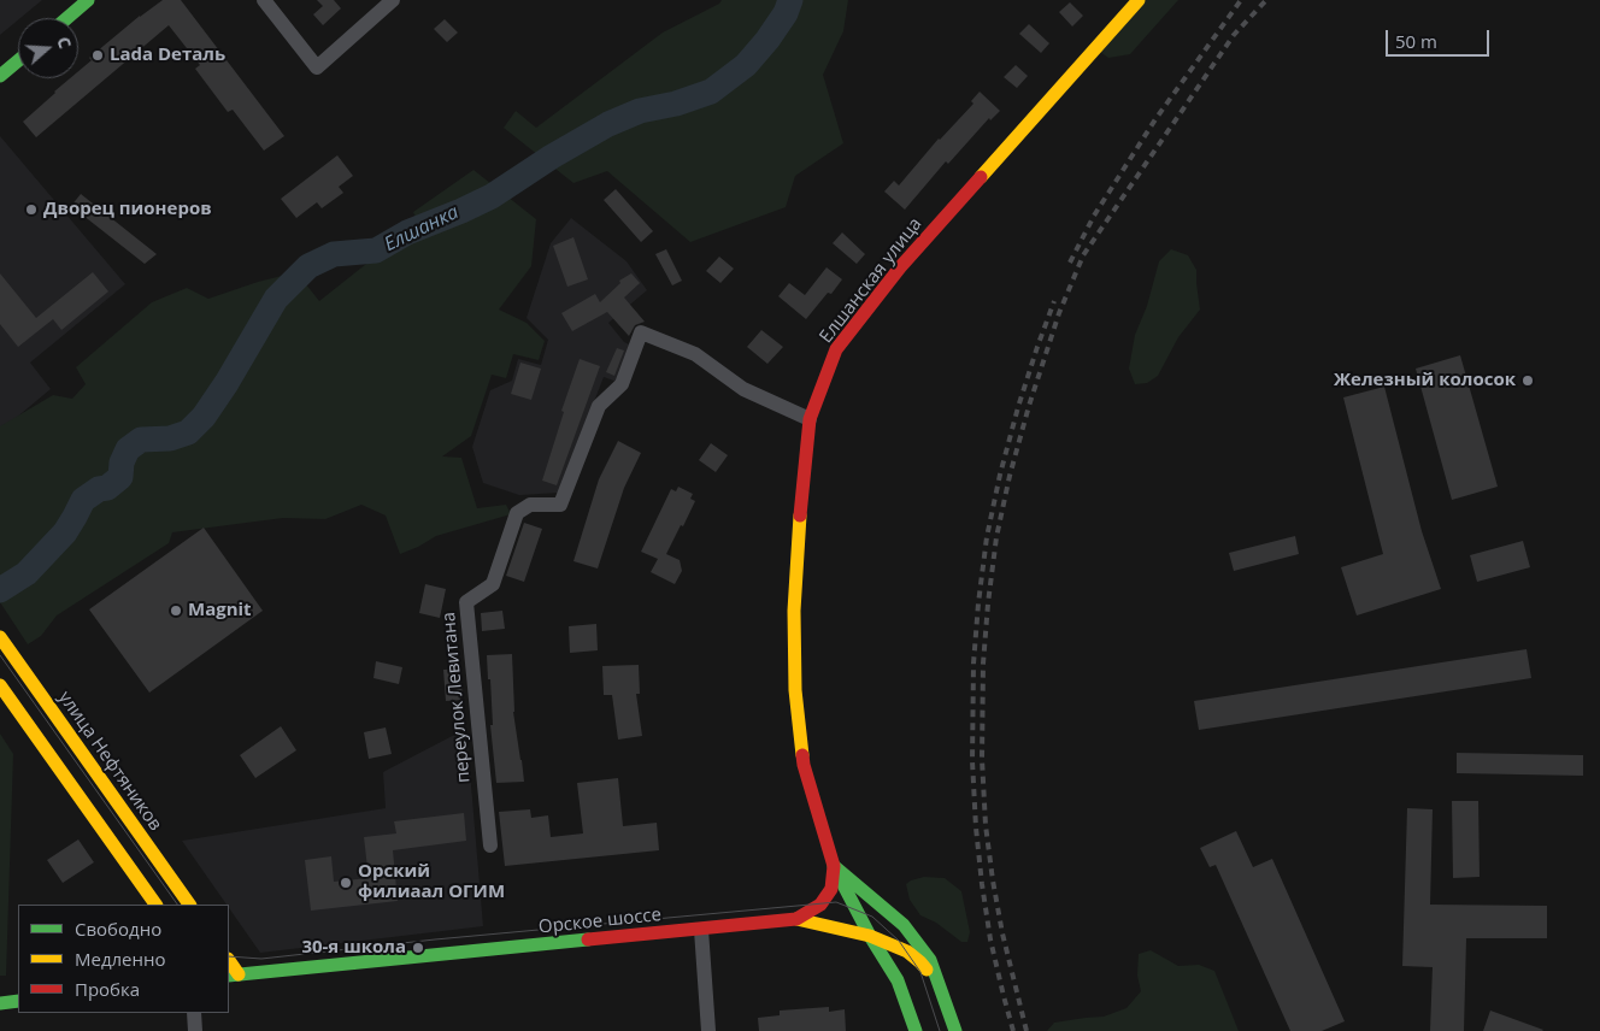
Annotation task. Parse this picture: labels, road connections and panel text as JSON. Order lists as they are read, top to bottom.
{
  "streets": {
    "main road": ["Елшанская улица", "улица Нефтяников", "Орское шоссе"],
    "street": ["переулок Левитана"]
  },
  "crossings": [
    ["Елшанская улица", "переулок Левитана"],
    ["Елшанская улица", "Орское шоссе"]
  ],
  "water": ["Елшанка"],
  "places": [
    "Lada Dеталь",
    "Дворец пионеров",
    "Железный колосок",
    "Magnit",
    "Орский филиаал ОГИМ",
    "30-я школа"
  ],
  "legend": ["Свободно", "Медленно", "Пробка"],
  "scale_bar": "50 m",
  "north": "right"
}
